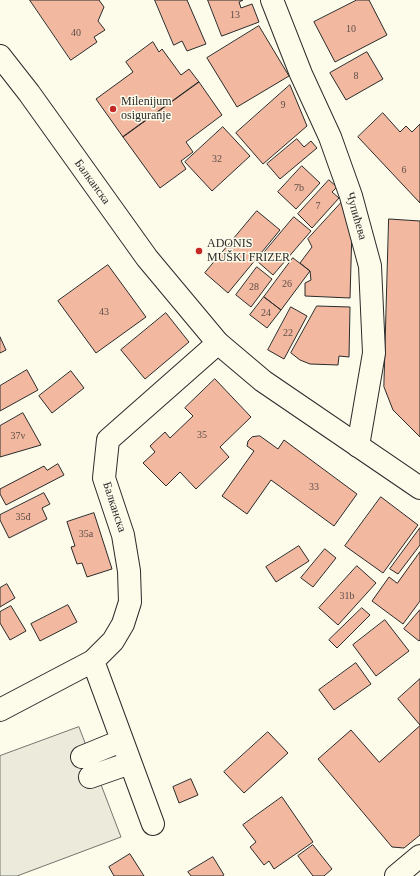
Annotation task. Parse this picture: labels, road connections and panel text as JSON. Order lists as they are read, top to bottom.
{
  "streets": {
    "street": ["Балканска", "Чупићева"]
  },
  "crossings": [
    ["Балканска", "Чупићева"]
  ],
  "places": ["Milenijum osiguranje", "ADONIS MUŠKI FRIZER"],
  "house_numbers": [
    "13",
    "10",
    "40",
    "8",
    "9",
    "32",
    "6",
    "7b",
    "7",
    "26",
    "28",
    "43",
    "24",
    "22",
    "35",
    "37v",
    "33",
    "35đ",
    "35a",
    "31b"
  ]
}
